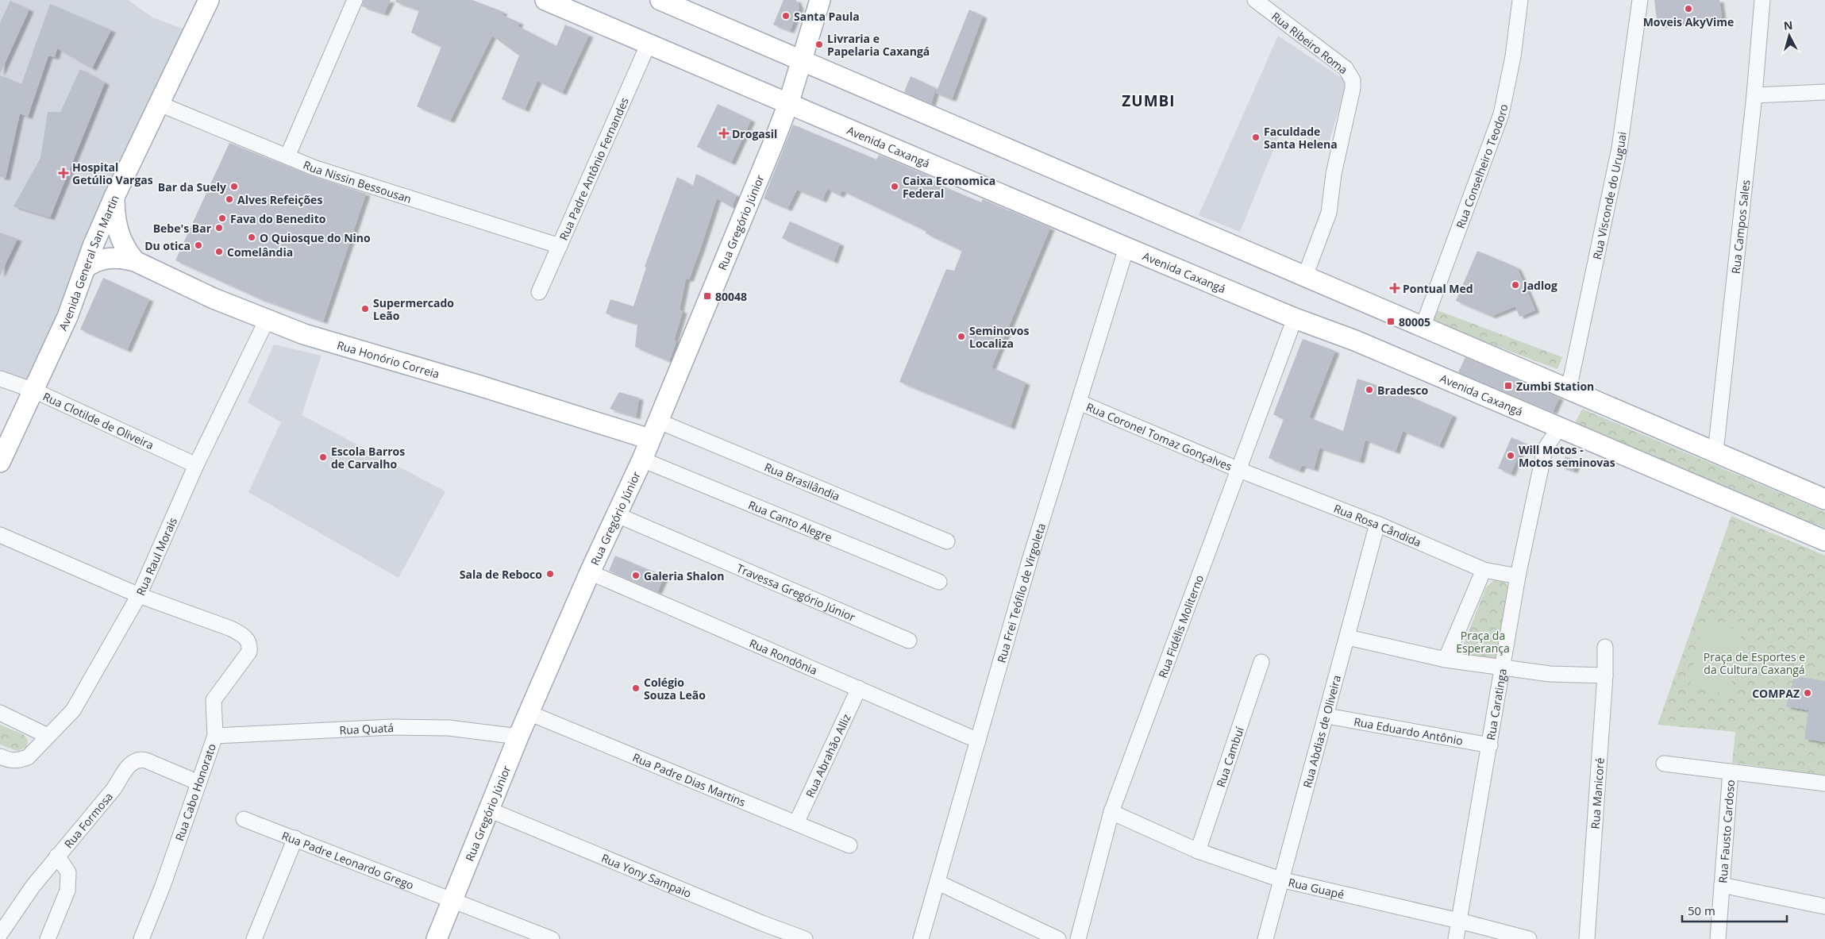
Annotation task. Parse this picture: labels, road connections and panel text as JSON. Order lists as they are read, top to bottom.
{
  "streets": {
    "main road": [
      "Avenida Caxangá",
      "Rua Gregório Júnior",
      "Avenida General San Martin",
      "Rua Honório Correia"
    ],
    "street": [
      "Rua Ribeiro Roma",
      "Rua Conselheiro Teodoro",
      "Rua Padre Antônio Fernandes",
      "Rua Nissin Bessousan",
      "Rua Visconde do Uruguai",
      "Rua Campos Sales",
      "Rua Clotilde de Oliveira",
      "Rua Coronel Tomaz Gonçalves",
      "Rua Brasilândia",
      "Rua Canto Alegre",
      "Rua Rosa Cândida",
      "Rua Raul Morais",
      "Travessa Gregório Júnior",
      "Rua Frei Teófilo de Virgoleta",
      "Rua Fidélis Moliterno",
      "Rua Rondônia",
      "Rua Caratinga",
      "Rua Quatá",
      "Rua Eduardo Antônio",
      "Rua Abdias de Oliveira",
      "Rua Abrahão Alliz",
      "Rua Cambuí",
      "Rua Padre Dias Martins",
      "Rua Cabo Honorato",
      "Rua Manicoré",
      "Rua Formosa",
      "Rua Fausto Cardoso",
      "Rua Padre Leonardo Grego",
      "Rua Yony Sampaio",
      "Rua Guapé"
    ]
  },
  "crossings": [
    ["Avenida Caxangá", "Rua Padre Antônio Fernandes"],
    ["Avenida Caxangá", "Rua Gregório Júnior"],
    ["Avenida Caxangá", "Rua Frei Teófilo de Virgoleta"],
    ["Avenida Caxangá", "Rua Fidélis Moliterno"],
    ["Avenida Caxangá", "Rua Caratinga"],
    ["Rua Padre Antônio Fernandes", "Rua Nissin Bessousan"],
    ["Rua Nissin Bessousan", "Avenida General San Martin"],
    ["Rua Gregório Júnior", "Rua Honório Correia"],
    ["Rua Gregório Júnior", "Rua Brasilândia"],
    ["Rua Gregório Júnior", "Rua Canto Alegre"],
    ["Rua Gregório Júnior", "Travessa Gregório Júnior"],
    ["Rua Gregório Júnior", "Rua Rondônia"],
    ["Rua Gregório Júnior", "Rua Quatá"],
    ["Rua Gregório Júnior", "Rua Padre Dias Martins"],
    ["Rua Gregório Júnior", "Rua Padre Leonardo Grego"],
    ["Rua Gregório Júnior", "Rua Yony Sampaio"],
    ["Avenida General San Martin", "Rua Honório Correia"],
    ["Avenida General San Martin", "Rua Clotilde de Oliveira"],
    ["Rua Honório Correia", "Rua Raul Morais"],
    ["Rua Clotilde de Oliveira", "Rua Raul Morais"],
    ["Rua Coronel Tomaz Gonçalves", "Rua Rosa Cândida"],
    ["Rua Coronel Tomaz Gonçalves", "Rua Frei Teófilo de Virgoleta"],
    ["Rua Coronel Tomaz Gonçalves", "Rua Fidélis Moliterno"],
    ["Rua Rosa Cândida", "Rua Fidélis Moliterno"],
    ["Rua Rosa Cândida", "Rua Caratinga"],
    ["Rua Rosa Cândida", "Rua Abdias de Oliveira"],
    ["Rua Raul Morais", "Rua Cabo Honorato"],
    ["Rua Frei Teófilo de Virgoleta", "Rua Rondônia"],
    ["Rua Fidélis Moliterno", "Rua Guapé"],
    ["Rua Rondônia", "Rua Abrahão Alliz"],
    ["Rua Caratinga", "Rua Eduardo Antônio"],
    ["Rua Caratinga", "Rua Guapé"],
    ["Rua Quatá", "Rua Cabo Honorato"],
    ["Rua Eduardo Antônio", "Rua Abdias de Oliveira"],
    ["Rua Abdias de Oliveira", "Rua Guapé"],
    ["Rua Abrahão Alliz", "Rua Padre Dias Martins"],
    ["Rua Cambuí", "Rua Guapé"],
    ["Rua Cabo Honorato", "Rua Formosa"]
  ],
  "districts": ["ZUMBI"],
  "parks": ["Praça da Esperança", "Praça de Esportes e da Cultura Caxangá"],
  "places": {
    "other": [
      "Moveis AkyVime",
      "Santa Paula",
      "Livraria e Papelaria Caxangá",
      "Faculdade Santa Helena",
      "Bar da Suely",
      "Caixa Economica Federal",
      "Alves Refeições",
      "Fava do Benedito",
      "Bebe's Bar",
      "O Quiosque do Nino",
      "Du otica",
      "Comelândia",
      "Jadlog",
      "Supermercado Leão",
      "Seminovos Localiza",
      "Bradesco",
      "Will Motos - Motos seminovas",
      "Escola Barros de Carvalho",
      "Sala de Reboco",
      "Galeria Shalon",
      "Colégio Souza Leão",
      "COMPAZ"
    ],
    "health": ["Drogasil", "Hospital Getúlio Vargas", "Pontual Med"],
    "transit": ["80048", "80005", "Zumbi Station"]
  },
  "scale_bar": "50 m",
  "north": "top"
}
